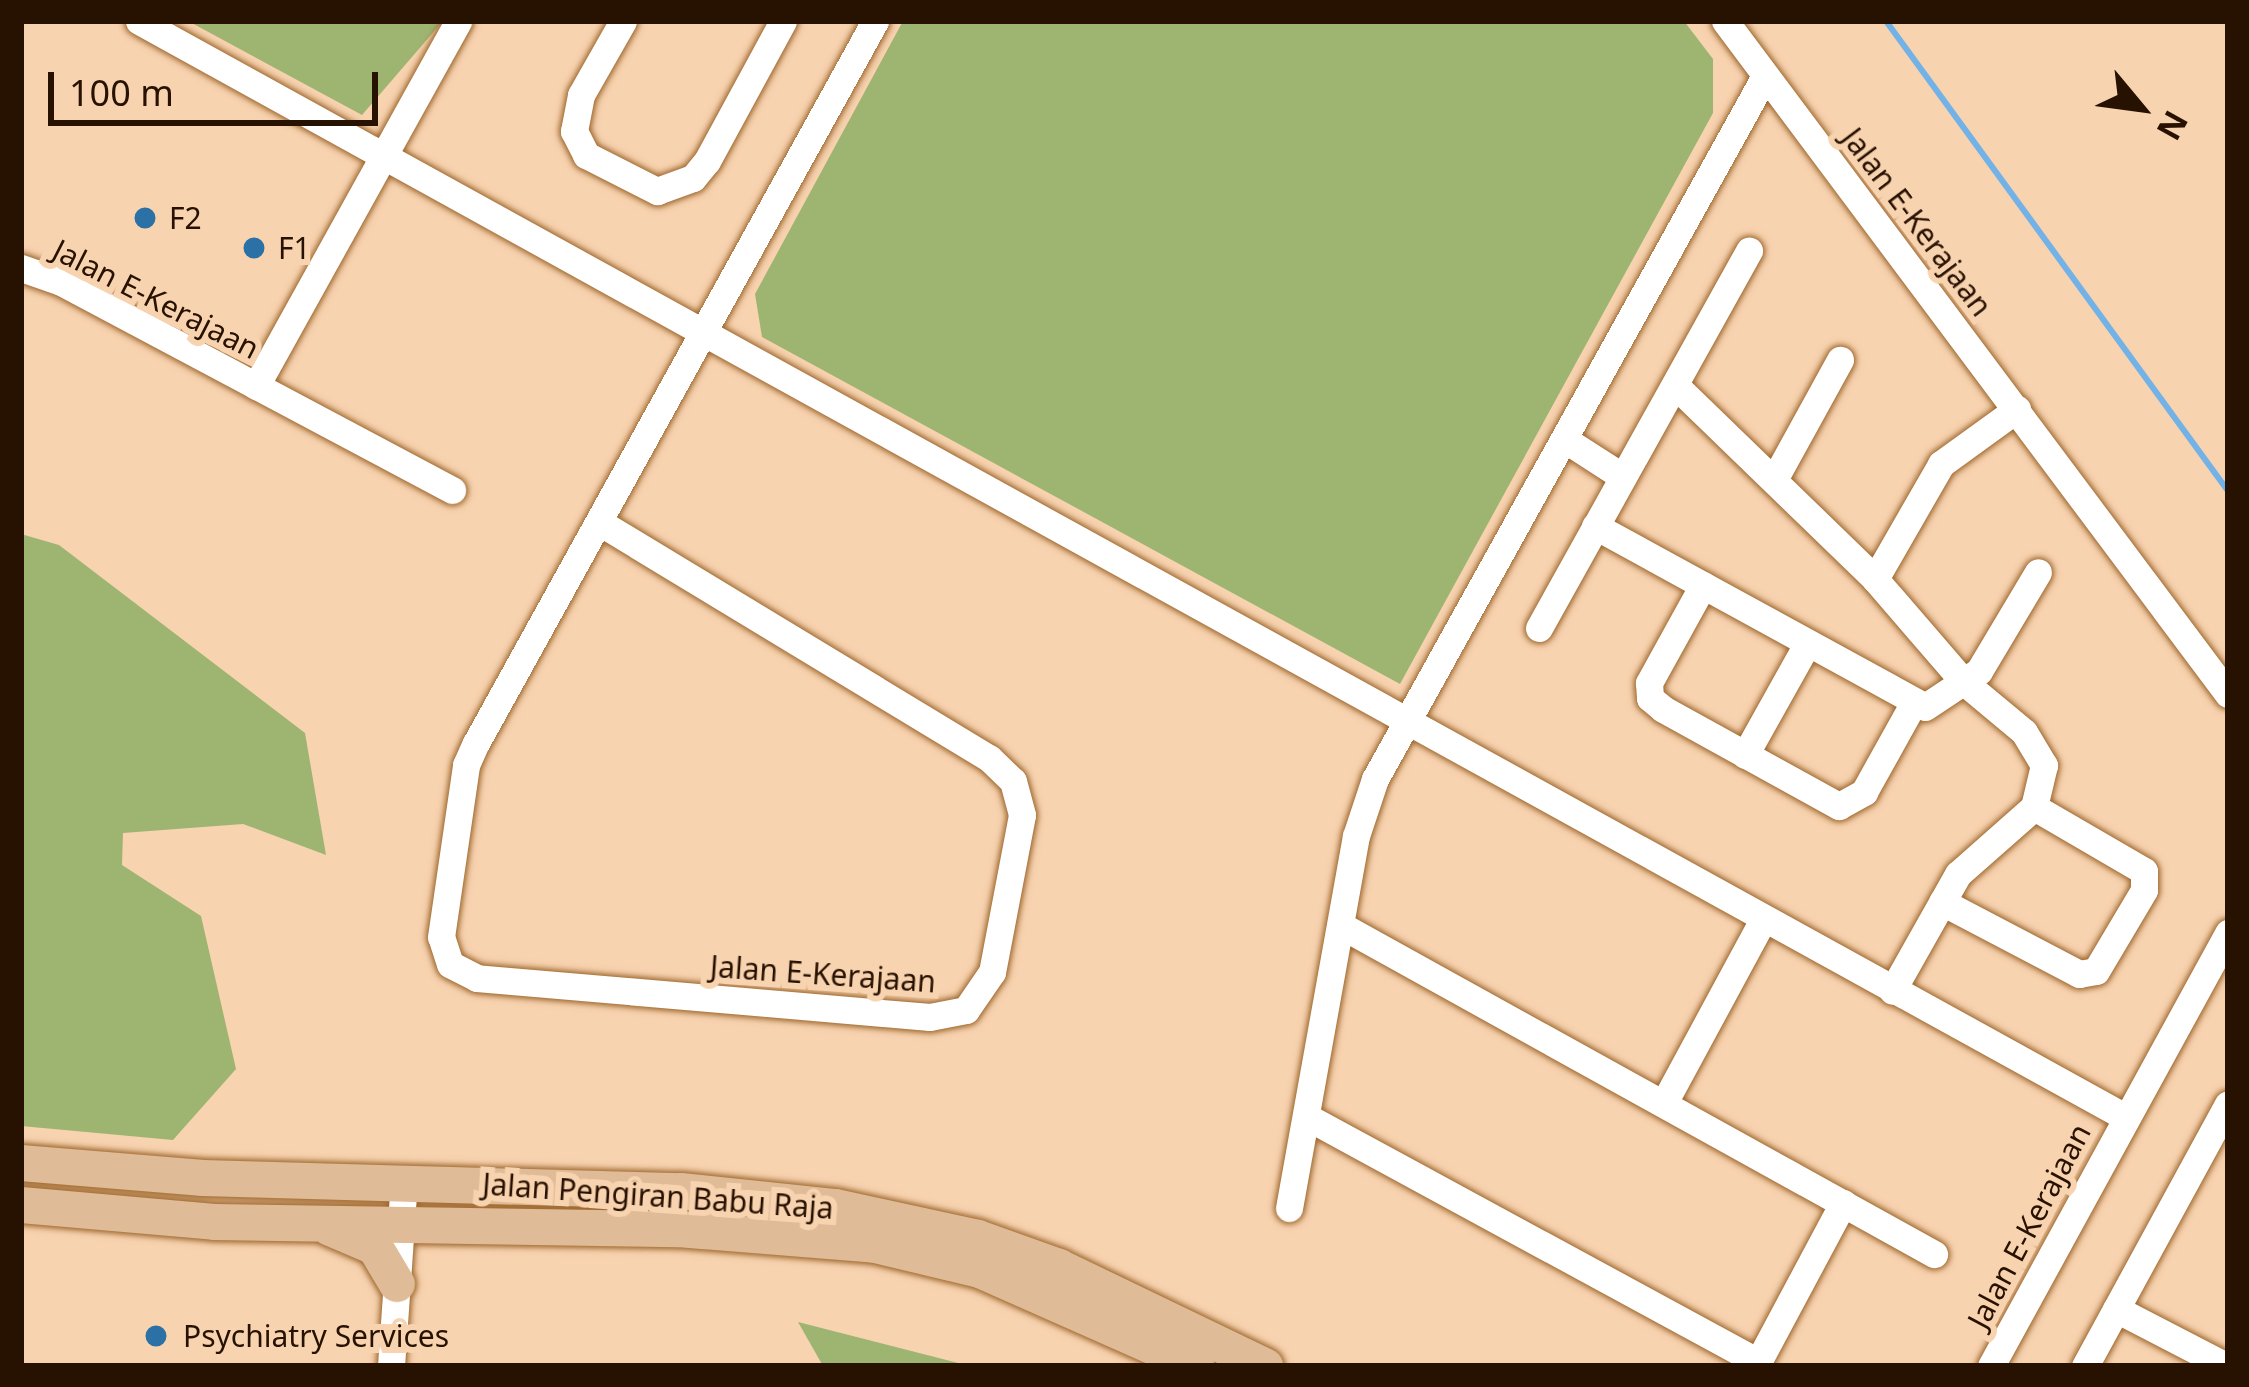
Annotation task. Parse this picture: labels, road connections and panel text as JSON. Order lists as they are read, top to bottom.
{
  "streets": {
    "main road": ["Jalan Pengiran Babu Raja"],
    "street": ["Jalan E-Kerajaan"]
  },
  "places": ["F2", "F1", "Psychiatry Services"],
  "scale_bar": "100 m",
  "north": "bottom right"
}
